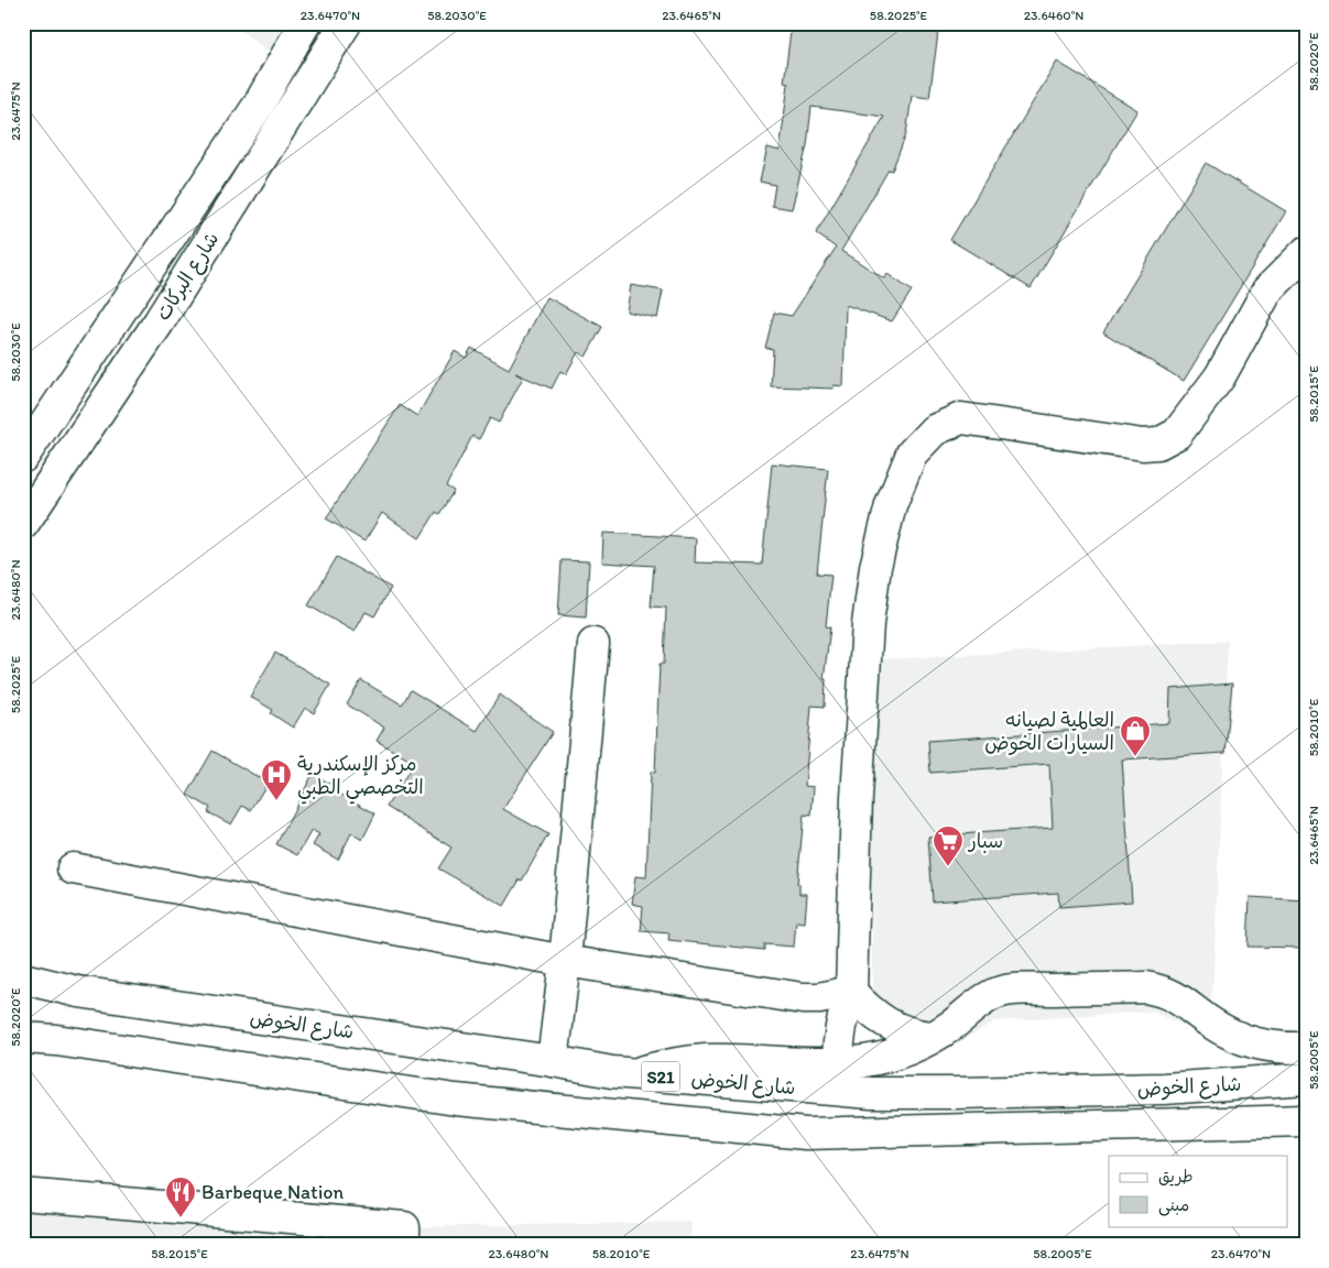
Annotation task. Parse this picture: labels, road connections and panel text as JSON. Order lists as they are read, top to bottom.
{
  "streets": {
    "street": ["شارع البركات", "شارع الخوض", "S21"]
  },
  "places": {
    "shop": ["العالمية لصيانه السيارات الخوض"],
    "hospital": ["مركز الإسكندرية التخصصي الطبي"],
    "supermarket": ["سبار"],
    "restaurant": ["Barbeque Nation"]
  },
  "legend": ["طريق", "مبنى"],
  "coordinates": [
    "23.6470°N",
    "58.2030°E",
    "23.6465°N",
    "58.2025°E",
    "23.6460°N",
    "58.2020°E",
    "23.6475°N",
    "58.2015°E",
    "23.6480°N",
    "58.2010°E",
    "58.2005°E"
  ]
}
